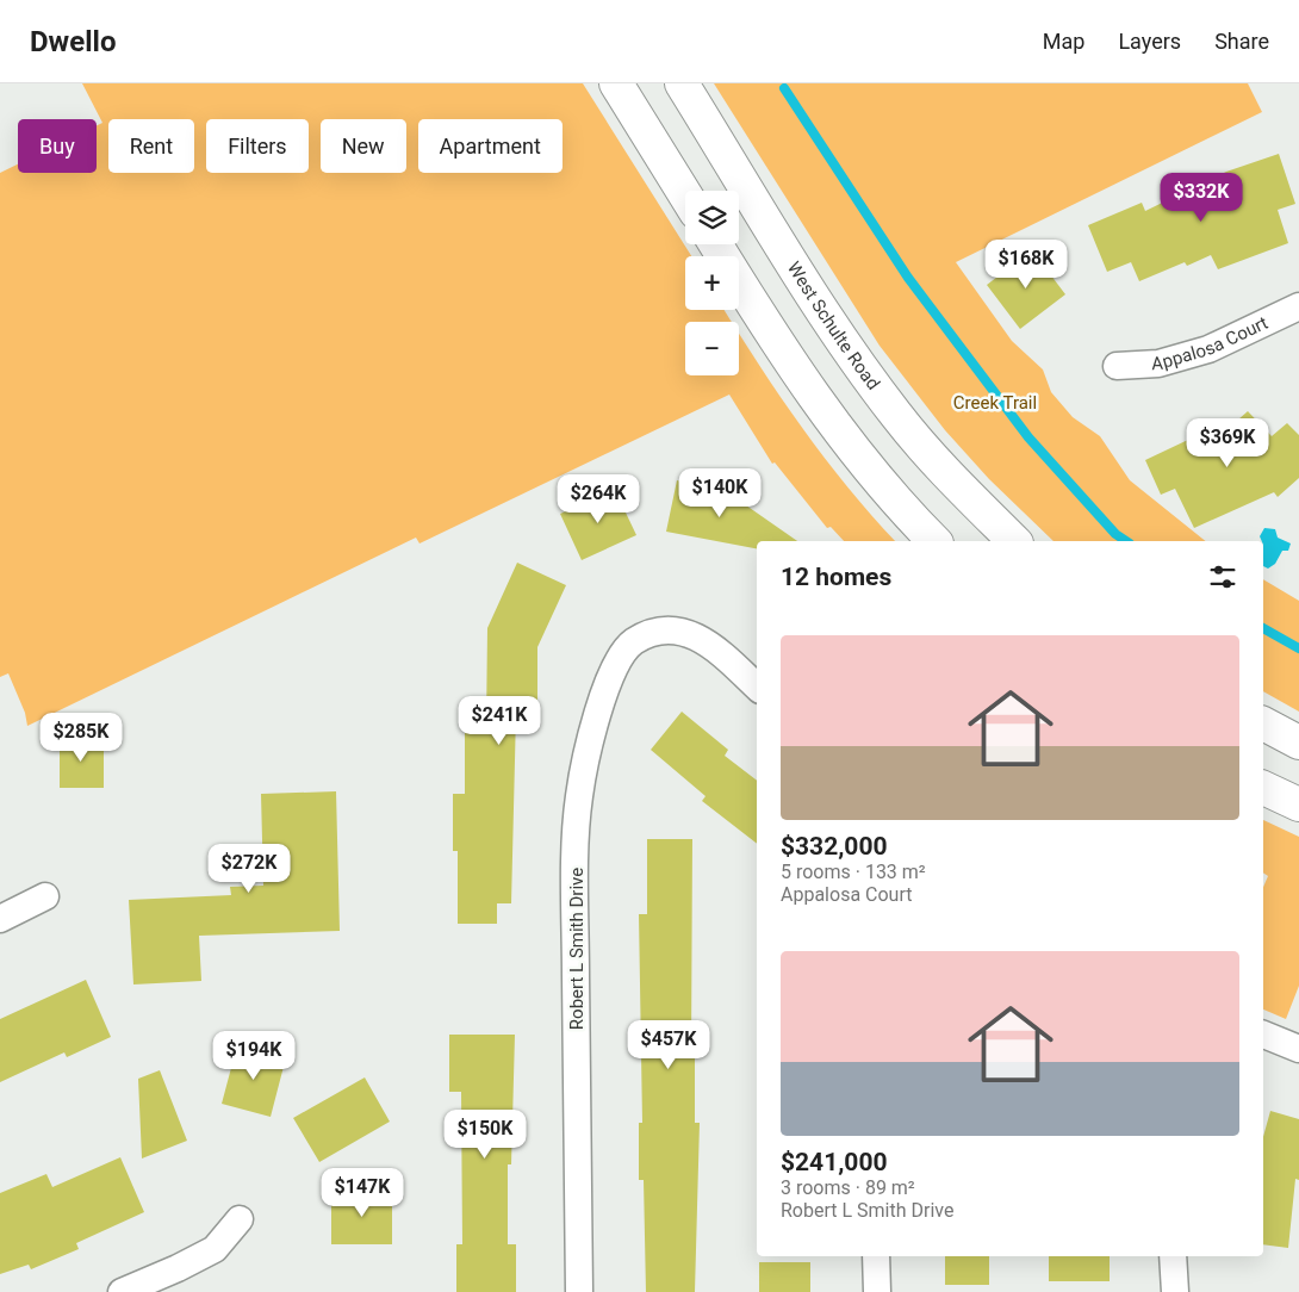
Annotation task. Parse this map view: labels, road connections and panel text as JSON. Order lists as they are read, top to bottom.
{
  "streets": {
    "main road": ["West Schulte Road"],
    "street": ["Appalosa Court", "Robert L Smith Drive"]
  },
  "parks": ["Creek Trail"],
  "page": {
    "header": "Dwello",
    "nav": ["Map", "Layers", "Share"],
    "chip": [
      "Buy",
      "Rent",
      "Filters",
      "New",
      "Apartment"
    ],
    "price": [
      "$332K",
      "$168K",
      "$369K",
      "$140K",
      "$264K",
      "$241K",
      "$285K",
      "$272K",
      "$457K",
      "$194K",
      "$150K",
      "$147K"
    ],
    "map_buttons": ["+", "−"],
    "heading": "12 homes",
    "list": [
      {
        "name": "$332,000",
        "note": "5 rooms · 133 m² · Appalosa Court"
      },
      {
        "name": "$241,000",
        "note": "3 rooms · 89 m² · Robert L Smith Drive"
      }
    ]
  }
}
